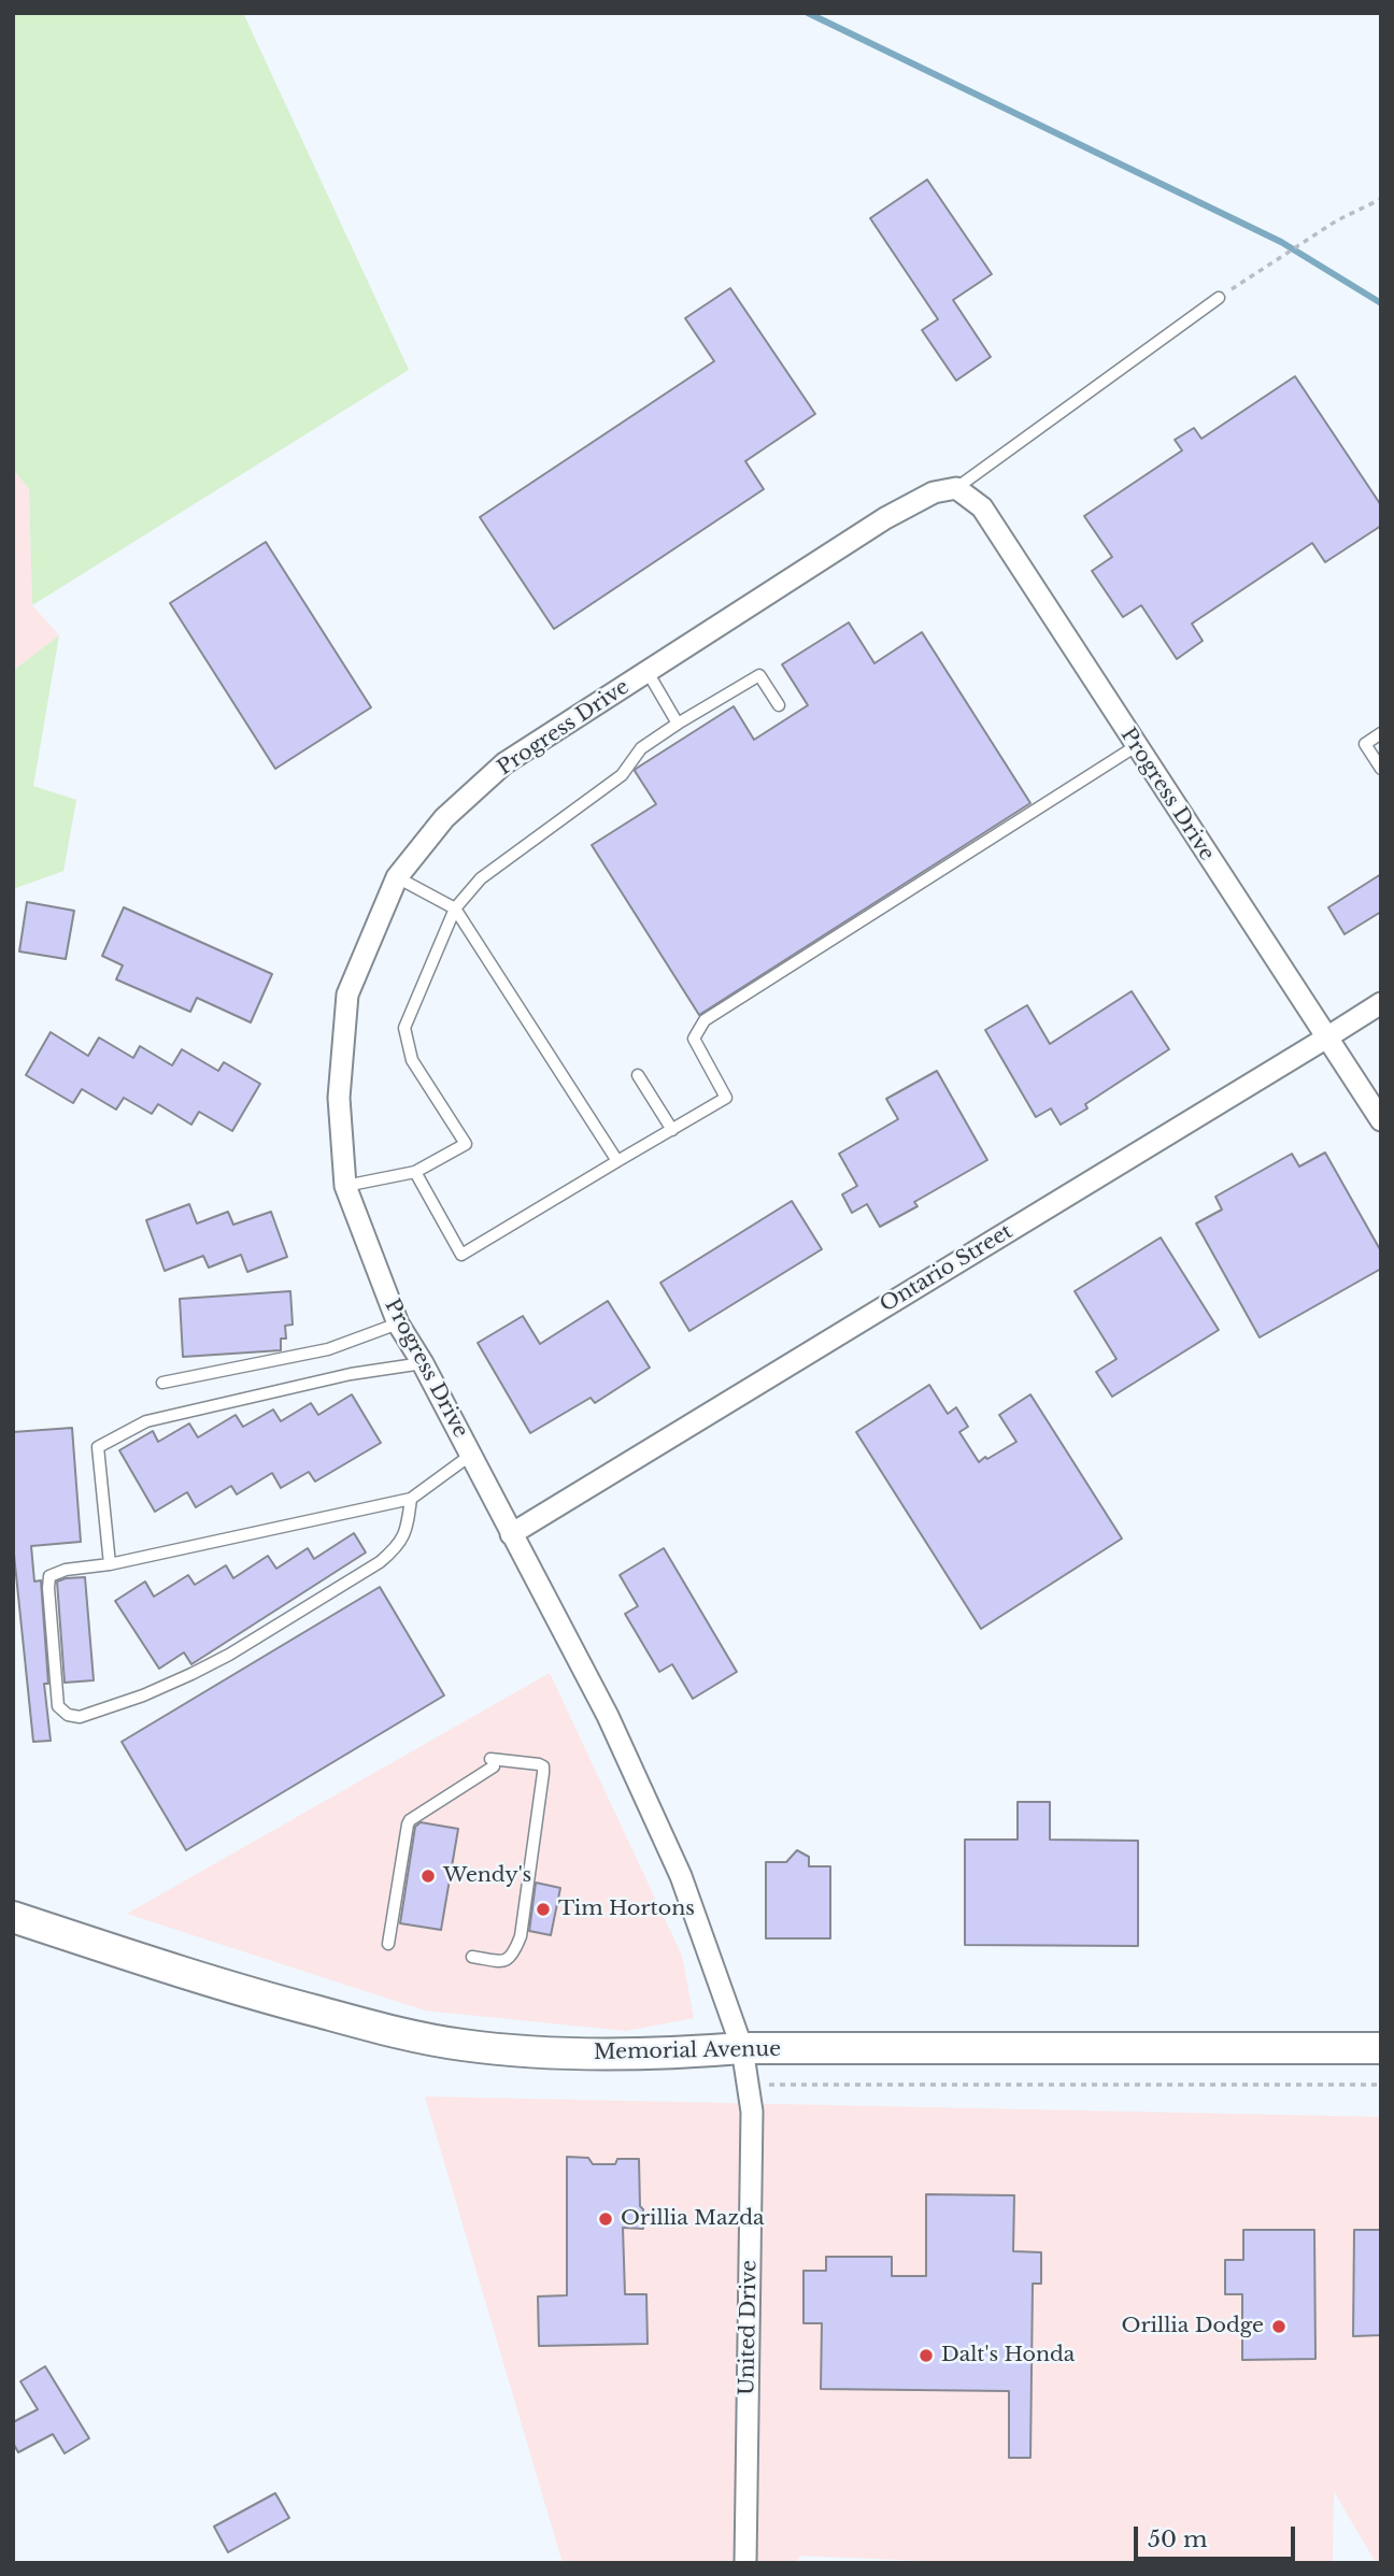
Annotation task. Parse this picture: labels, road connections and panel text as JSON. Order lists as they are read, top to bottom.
{
  "streets": {
    "main road": ["Memorial Avenue"],
    "street": ["Progress Drive", "Ontario Street", "United Drive"]
  },
  "crossings": [
    ["Progress Drive", "Ontario Street"],
    ["Progress Drive", "Memorial Avenue"],
    ["Progress Drive", "United Drive"],
    ["Memorial Avenue", "United Drive"]
  ],
  "places": [
    "Wendy's",
    "Tim Hortons",
    "Orillia Mazda",
    "Orillia Dodge",
    "Dalt's Honda"
  ],
  "scale_bar": "50 m"
}
